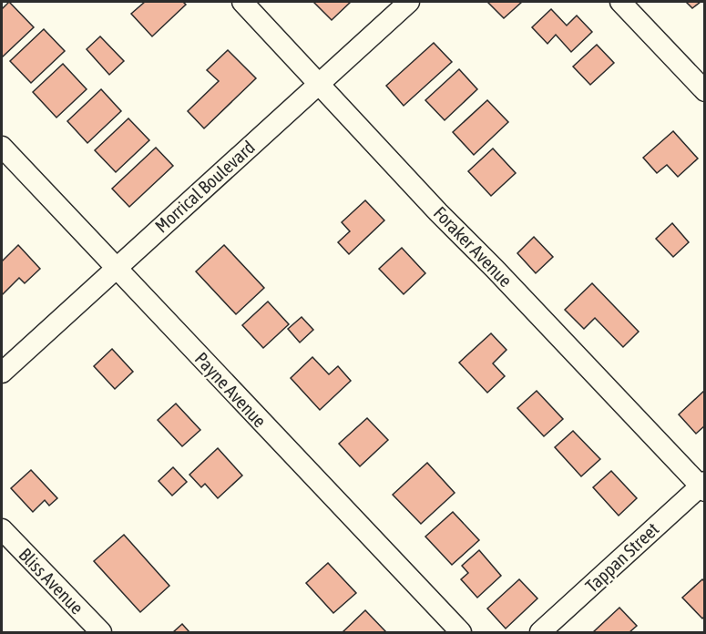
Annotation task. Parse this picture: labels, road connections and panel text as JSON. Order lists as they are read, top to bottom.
{
  "streets": {
    "street": [
      "Morrical Boulevard",
      "Foraker Avenue",
      "Payne Avenue",
      "Tappan Street",
      "Bliss Avenue"
    ]
  },
  "crossings": [
    ["Morrical Boulevard", "Foraker Avenue"],
    ["Morrical Boulevard", "Payne Avenue"],
    ["Foraker Avenue", "Tappan Street"]
  ]
}
